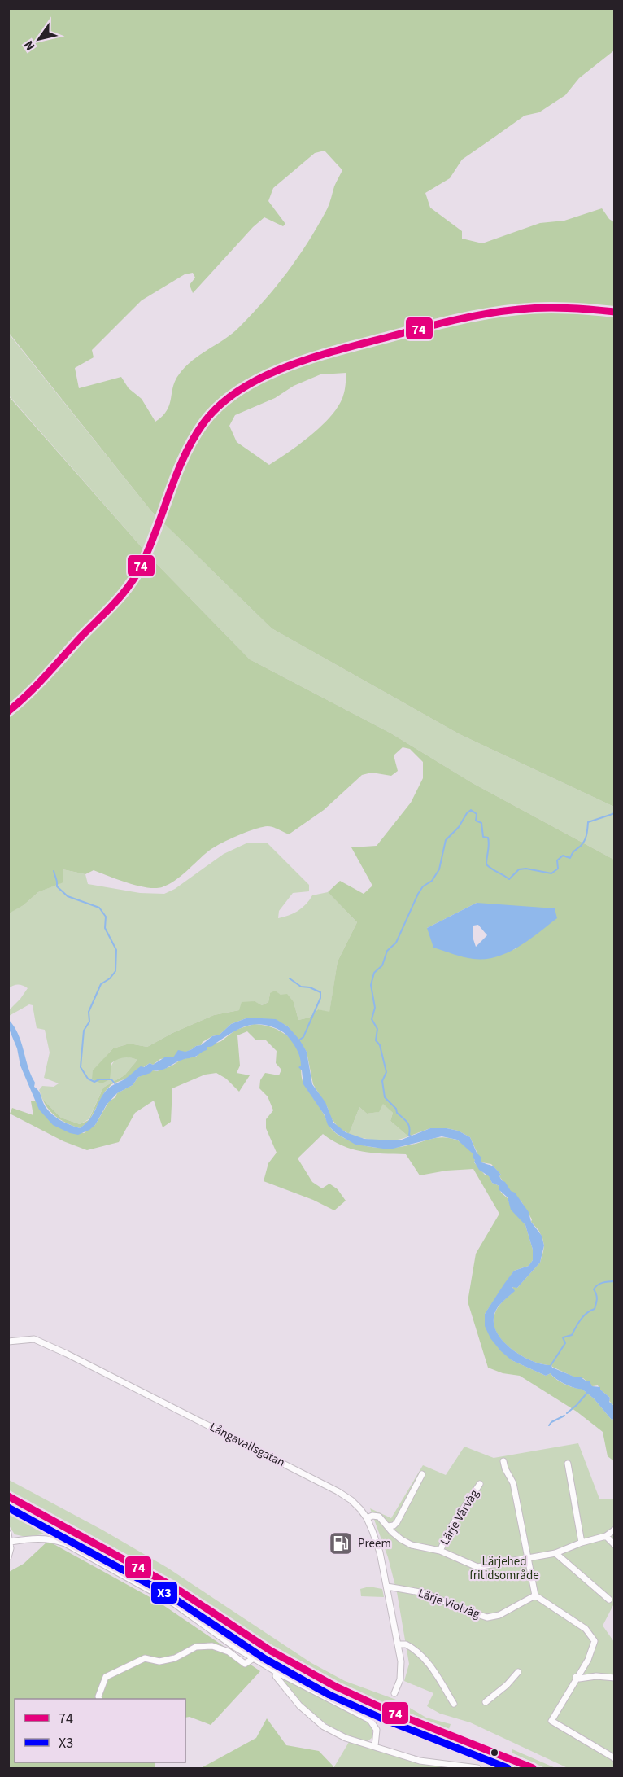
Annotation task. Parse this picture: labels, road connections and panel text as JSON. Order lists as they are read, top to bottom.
{
  "streets": {
    "street": ["Långavallsgatan", "Lärje Vårväg", "Lärje Violväg"]
  },
  "crossings": [
    ["Långavallsgatan", "Lärje Violväg"]
  ],
  "parks": ["Lärjehed fritidsområde"],
  "places": {
    "fuel station": ["Preem"]
  },
  "lines": ["transit line 74", "transit line X3"],
  "legend": ["74", "X3"],
  "north": "bottom left"
}
